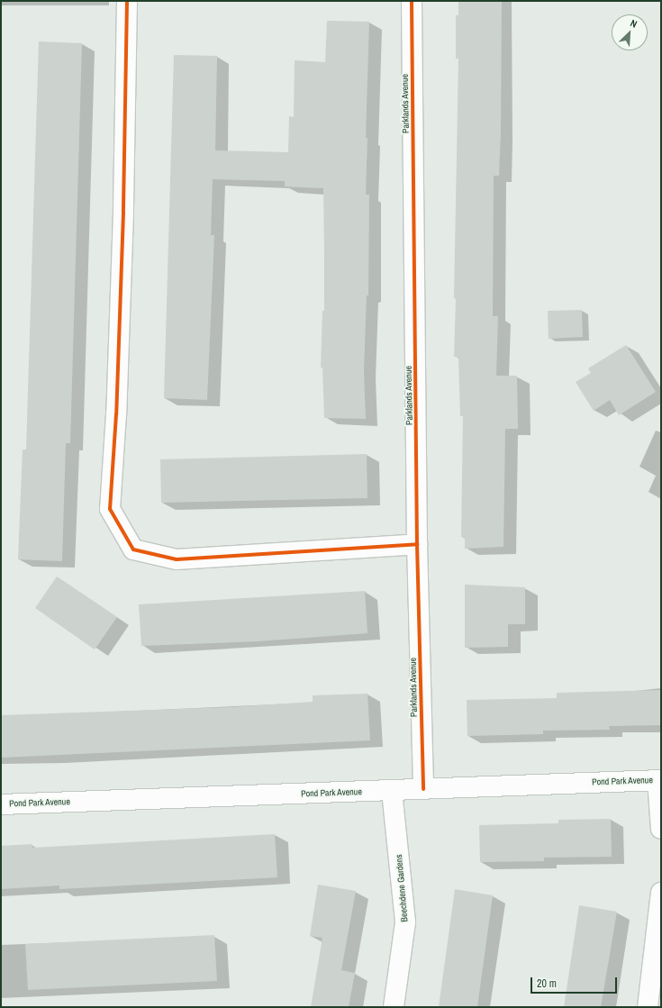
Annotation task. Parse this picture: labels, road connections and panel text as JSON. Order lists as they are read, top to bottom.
{
  "streets": {
    "street": ["Parklands Avenue", "Pond Park Avenue", "Beechdene Gardens"]
  },
  "crossings": [
    ["Parklands Avenue", "Pond Park Avenue"],
    ["Pond Park Avenue", "Beechdene Gardens"]
  ],
  "scale_bar": "20 m",
  "north": "top right"
}
